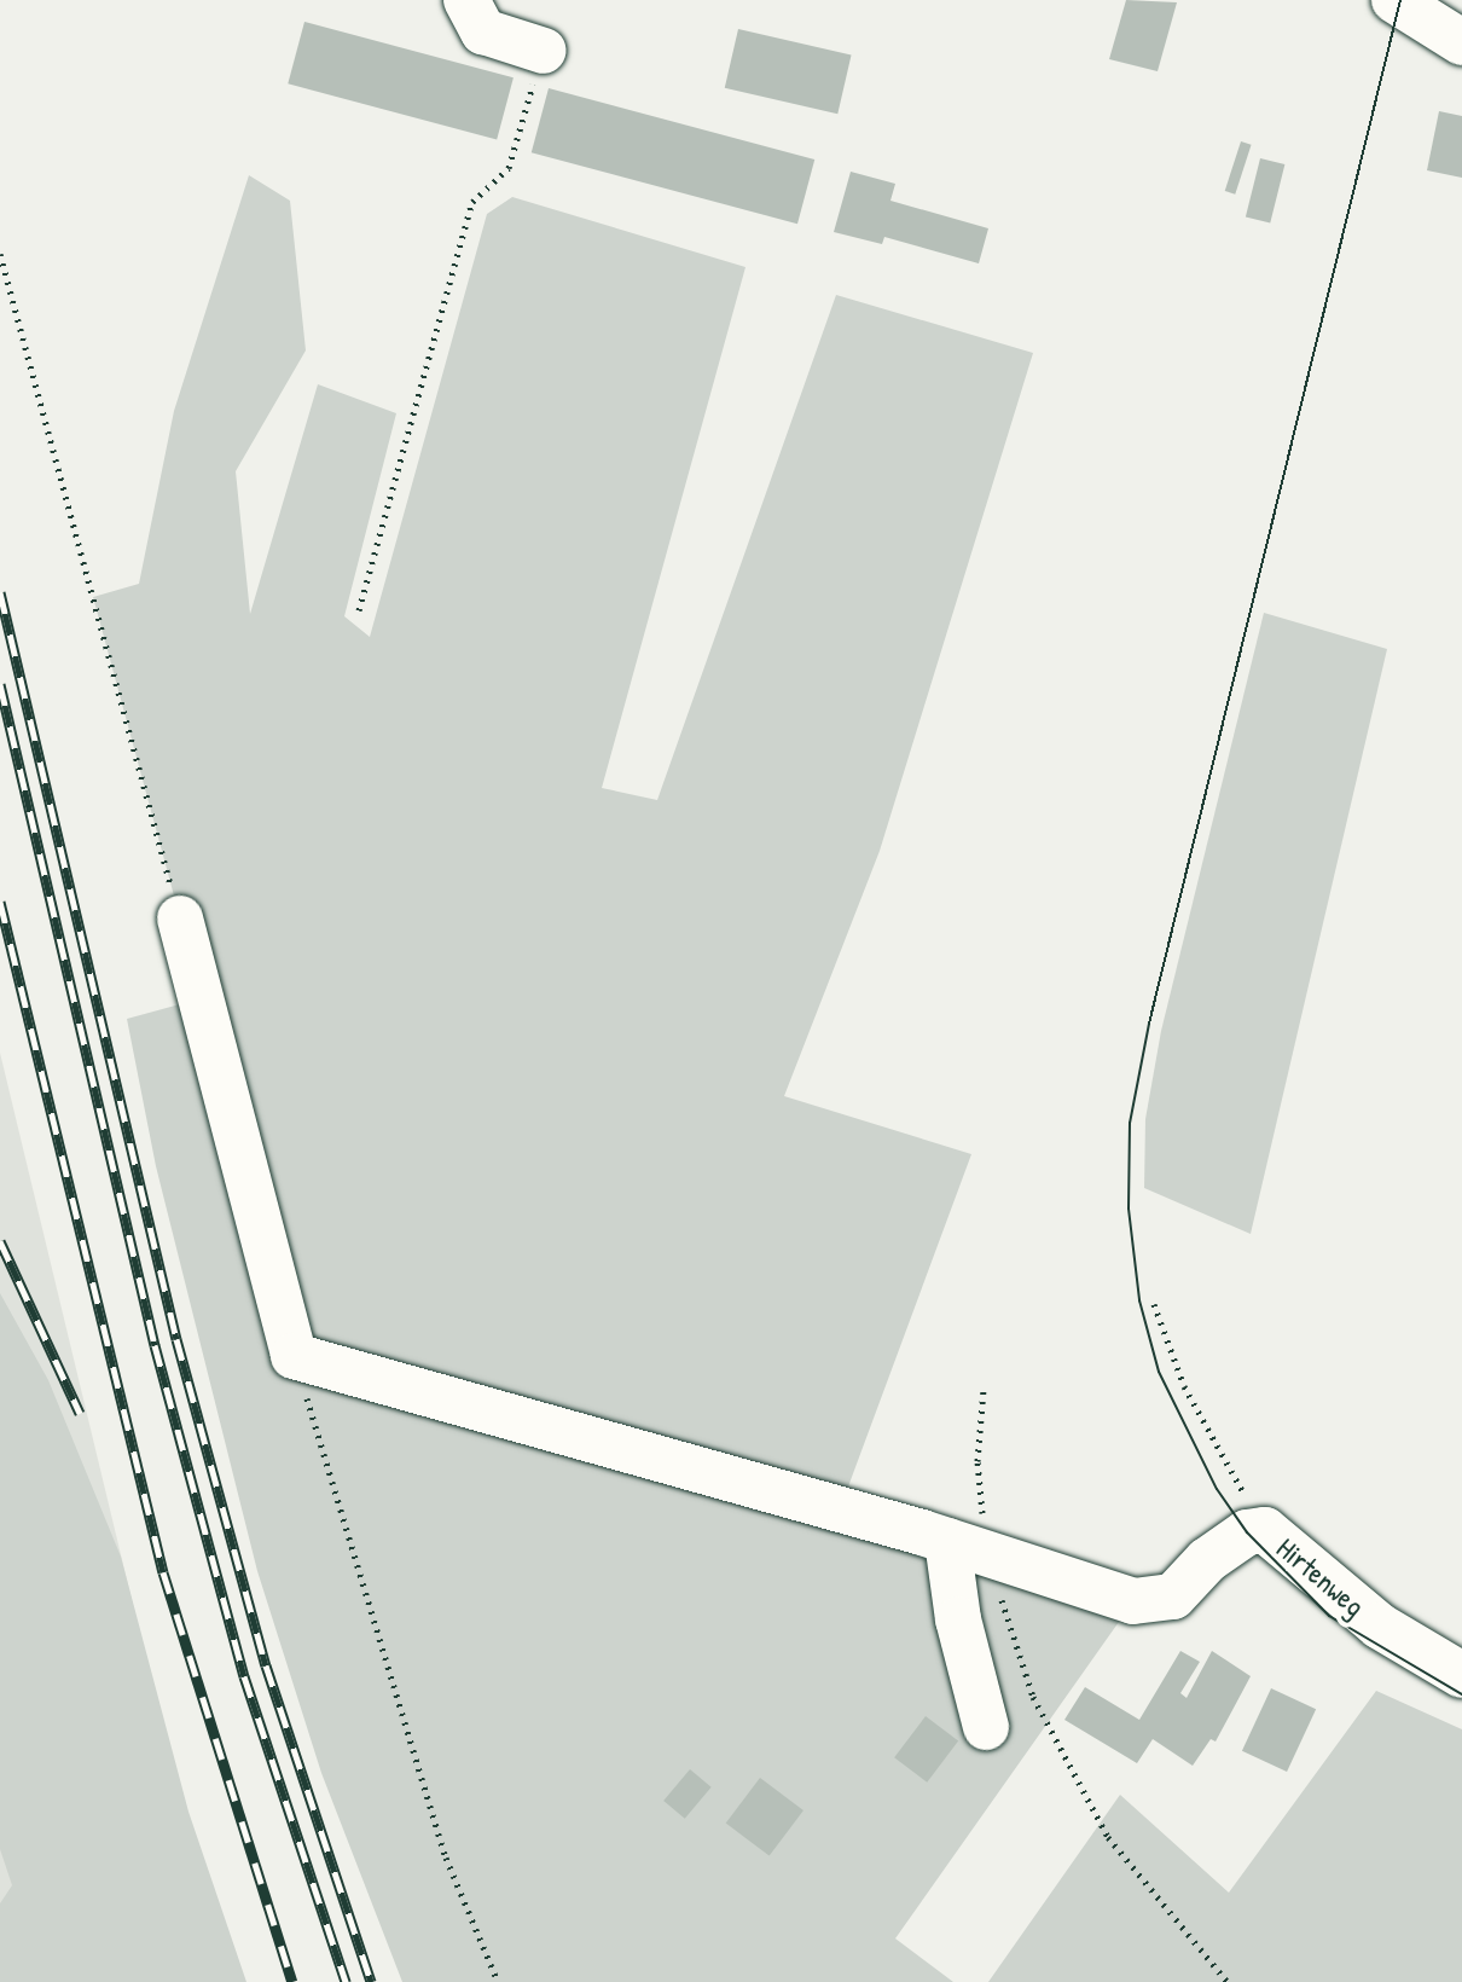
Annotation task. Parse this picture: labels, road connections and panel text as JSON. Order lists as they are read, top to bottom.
{
  "streets": {
    "street": ["Hirtenweg"]
  }
}
